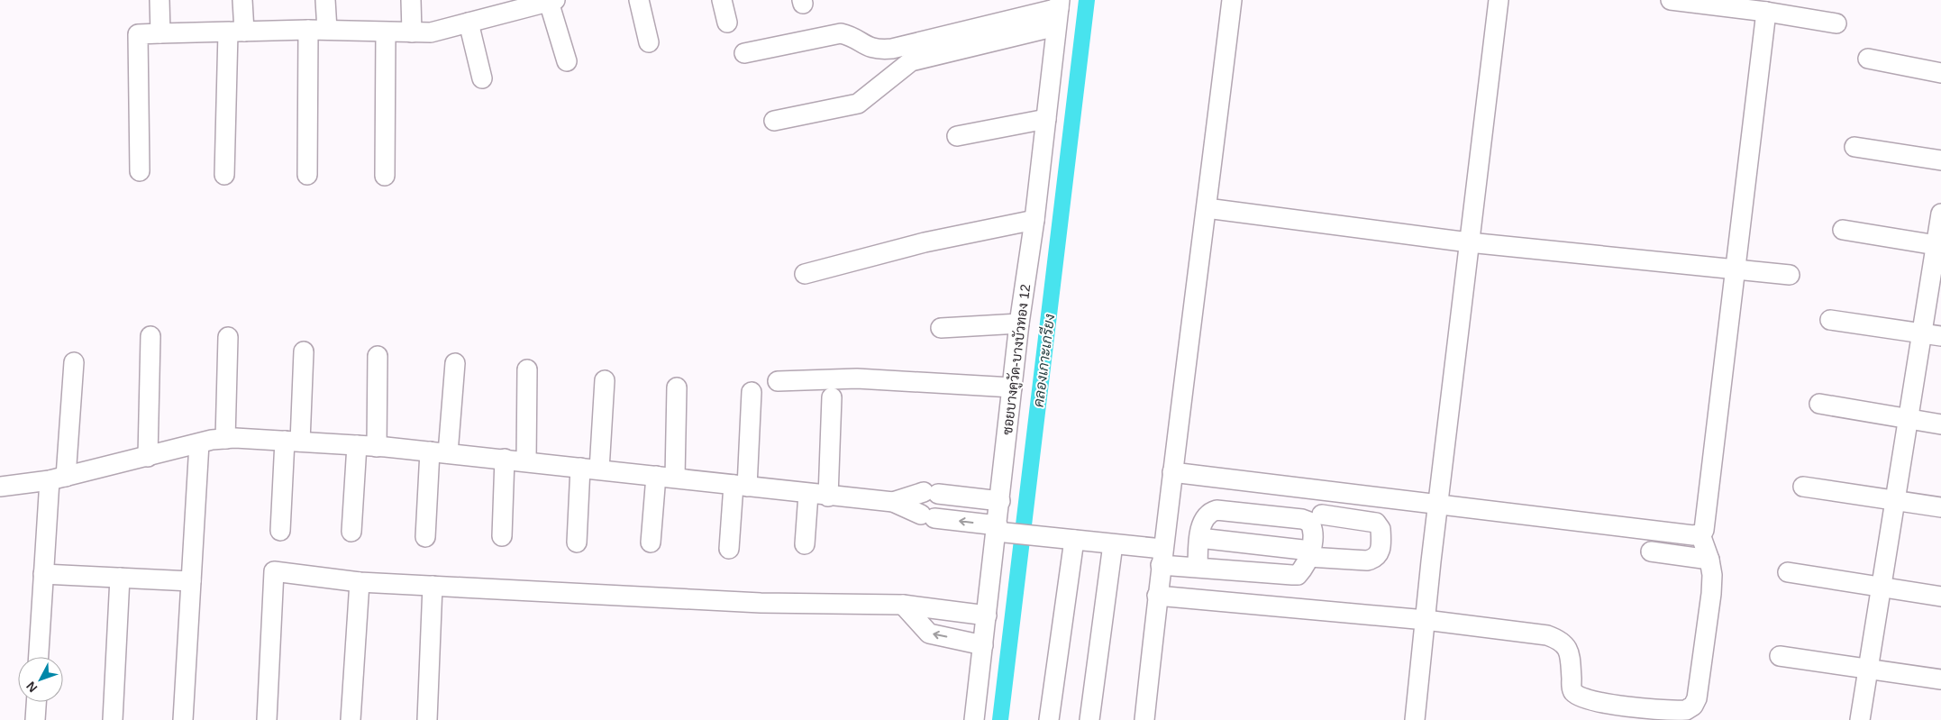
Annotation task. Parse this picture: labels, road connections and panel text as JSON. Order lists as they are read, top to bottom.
{
  "streets": {
    "street": ["ซอยบางคูวัด-บางบัวทอง 12"]
  },
  "water": ["คลองเกาะเกรียง"],
  "north": "bottom left"
}
